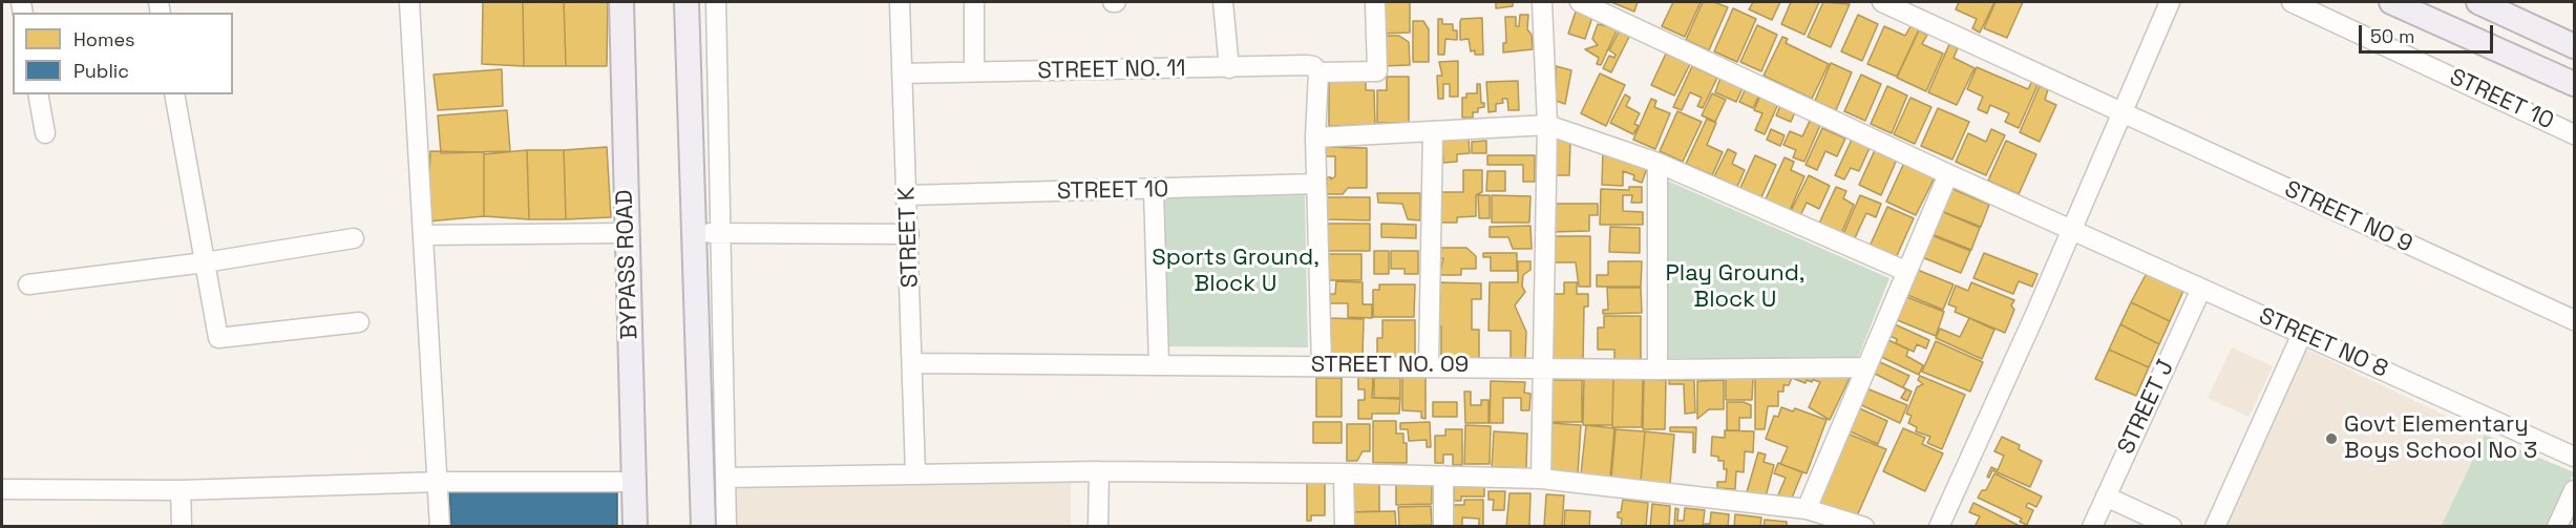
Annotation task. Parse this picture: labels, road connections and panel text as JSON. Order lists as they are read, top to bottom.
{
  "streets": {
    "main road": ["BYPASS ROAD"],
    "street": [
      "STREET NO. 11",
      "STREET 10",
      "STREET NO 9",
      "STREET K",
      "STREET NO 8",
      "STREET NO. 09",
      "STREET J"
    ]
  },
  "crossings": [
    ["STREET NO. 11", "STREET K"],
    ["STREET 10", "STREET K"],
    ["STREET K", "STREET NO. 09"],
    ["STREET NO 8", "STREET J"]
  ],
  "parks": ["Sports Ground, Block U", "Play Ground, Block U"],
  "places": ["Govt Elementary Boys School No 3"],
  "legend": ["Homes", "Public"],
  "scale_bar": "50 m"
}
